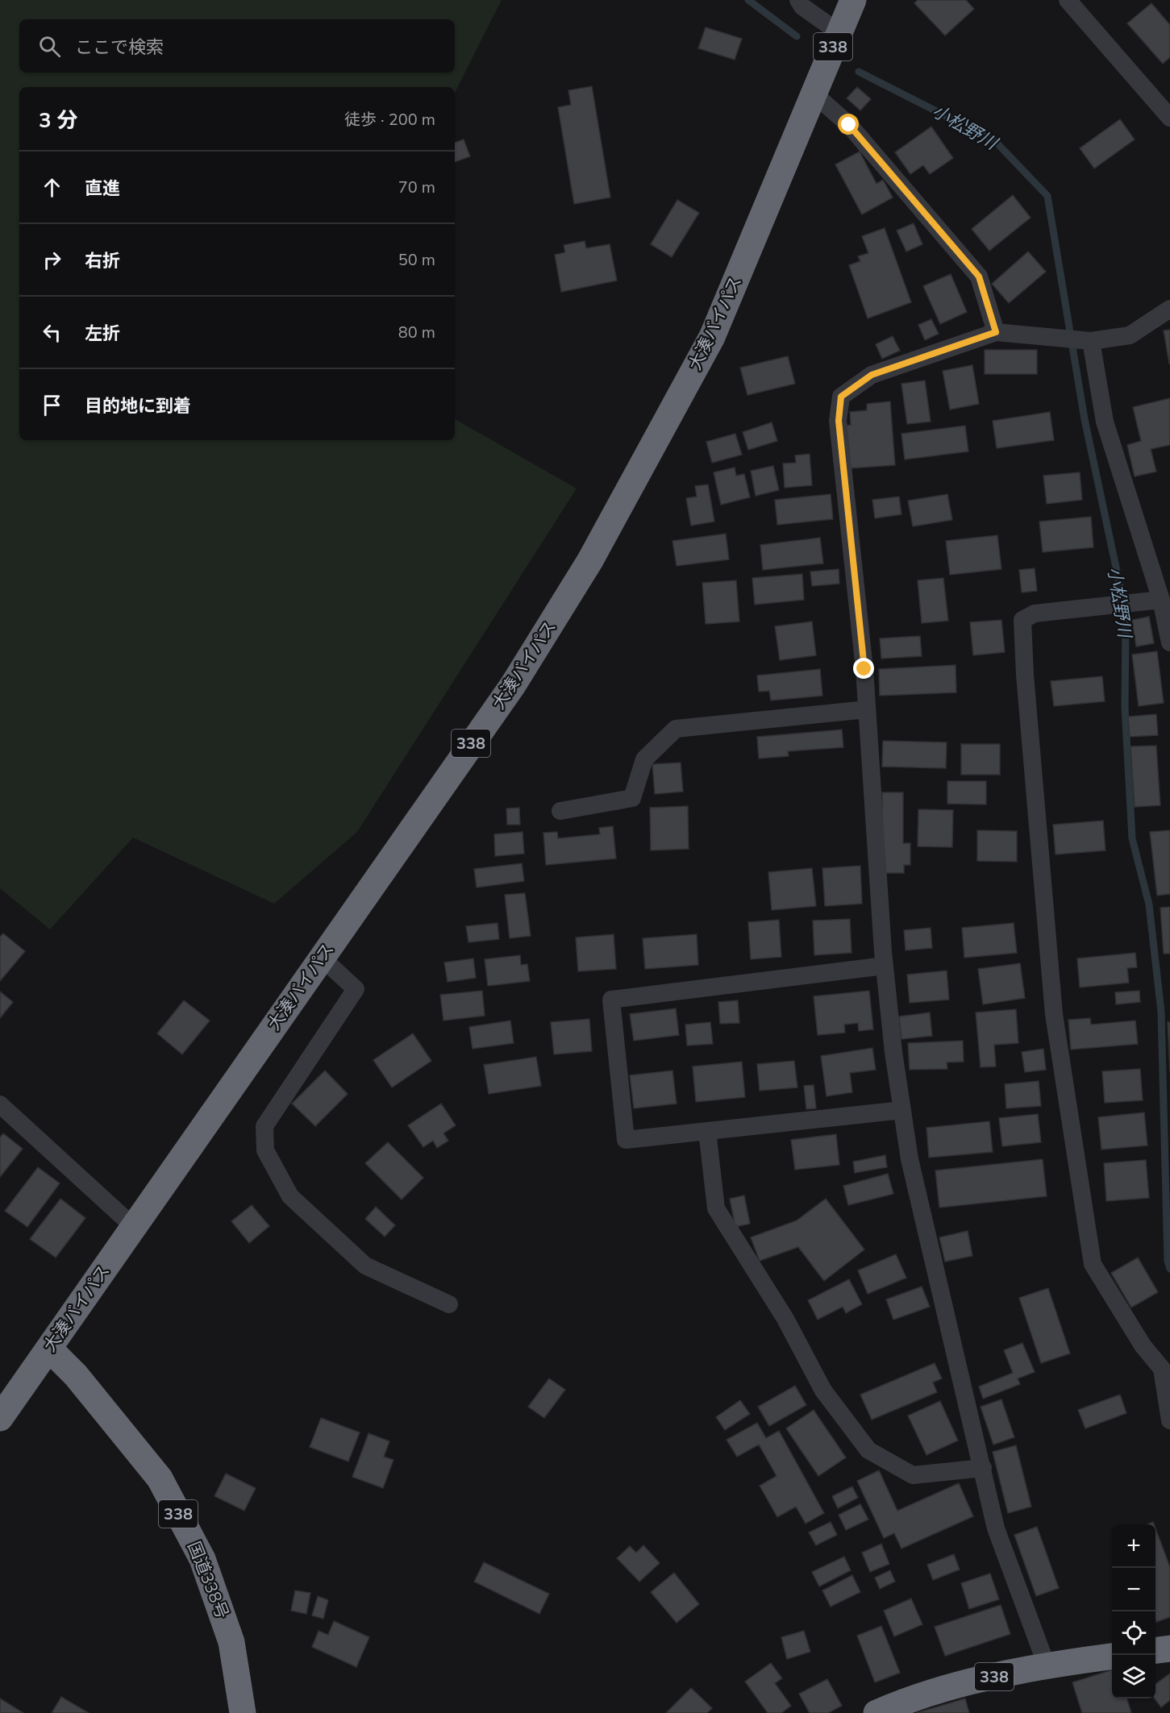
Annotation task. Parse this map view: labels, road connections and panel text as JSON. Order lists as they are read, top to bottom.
{
  "streets": {
    "highway": ["338", "大湊バイパス", "国道338号"]
  },
  "crossings": [
    ["大湊バイパス", "国道338号"]
  ],
  "water": ["小松野川"],
  "page": {
    "search": "ここで検索",
    "heading": ["3 分", "徒歩 · 200 m"],
    "list": [
      ["直進", "70 m"],
      ["右折", "50 m"],
      ["左折", "80 m"],
      "目的地に到着"
    ],
    "map_buttons": ["+", "−"]
  }
}
